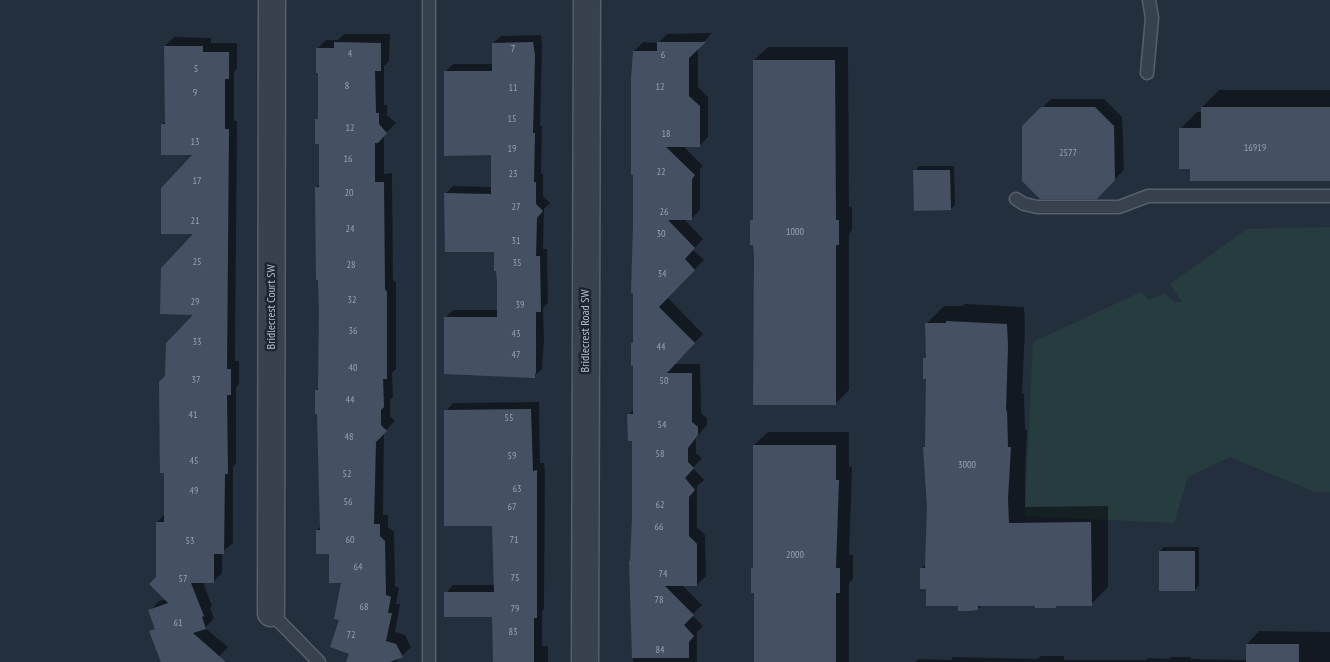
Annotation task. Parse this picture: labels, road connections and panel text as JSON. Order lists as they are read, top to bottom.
{
  "streets": {
    "street": ["Bridlecrest Court SW", "Bridlecrest Road SW"]
  },
  "house_numbers": [
    "7",
    "4",
    "6",
    "5",
    "8",
    "12",
    "11",
    "9",
    "15",
    "12",
    "18",
    "13",
    "16919",
    "19",
    "2577",
    "16",
    "22",
    "23",
    "17",
    "20",
    "27",
    "26",
    "21",
    "24",
    "1000",
    "30",
    "31",
    "25",
    "35",
    "28",
    "34",
    "32",
    "29",
    "39",
    "36",
    "43",
    "33",
    "44",
    "47",
    "40",
    "37",
    "50",
    "44",
    "41",
    "55",
    "54",
    "48",
    "58",
    "59",
    "45",
    "3000",
    "52",
    "63",
    "49",
    "56",
    "62",
    "67",
    "66",
    "60",
    "71",
    "53",
    "2000",
    "64",
    "74",
    "75",
    "57",
    "78",
    "68",
    "79",
    "61",
    "83",
    "72",
    "84"
  ]
}
